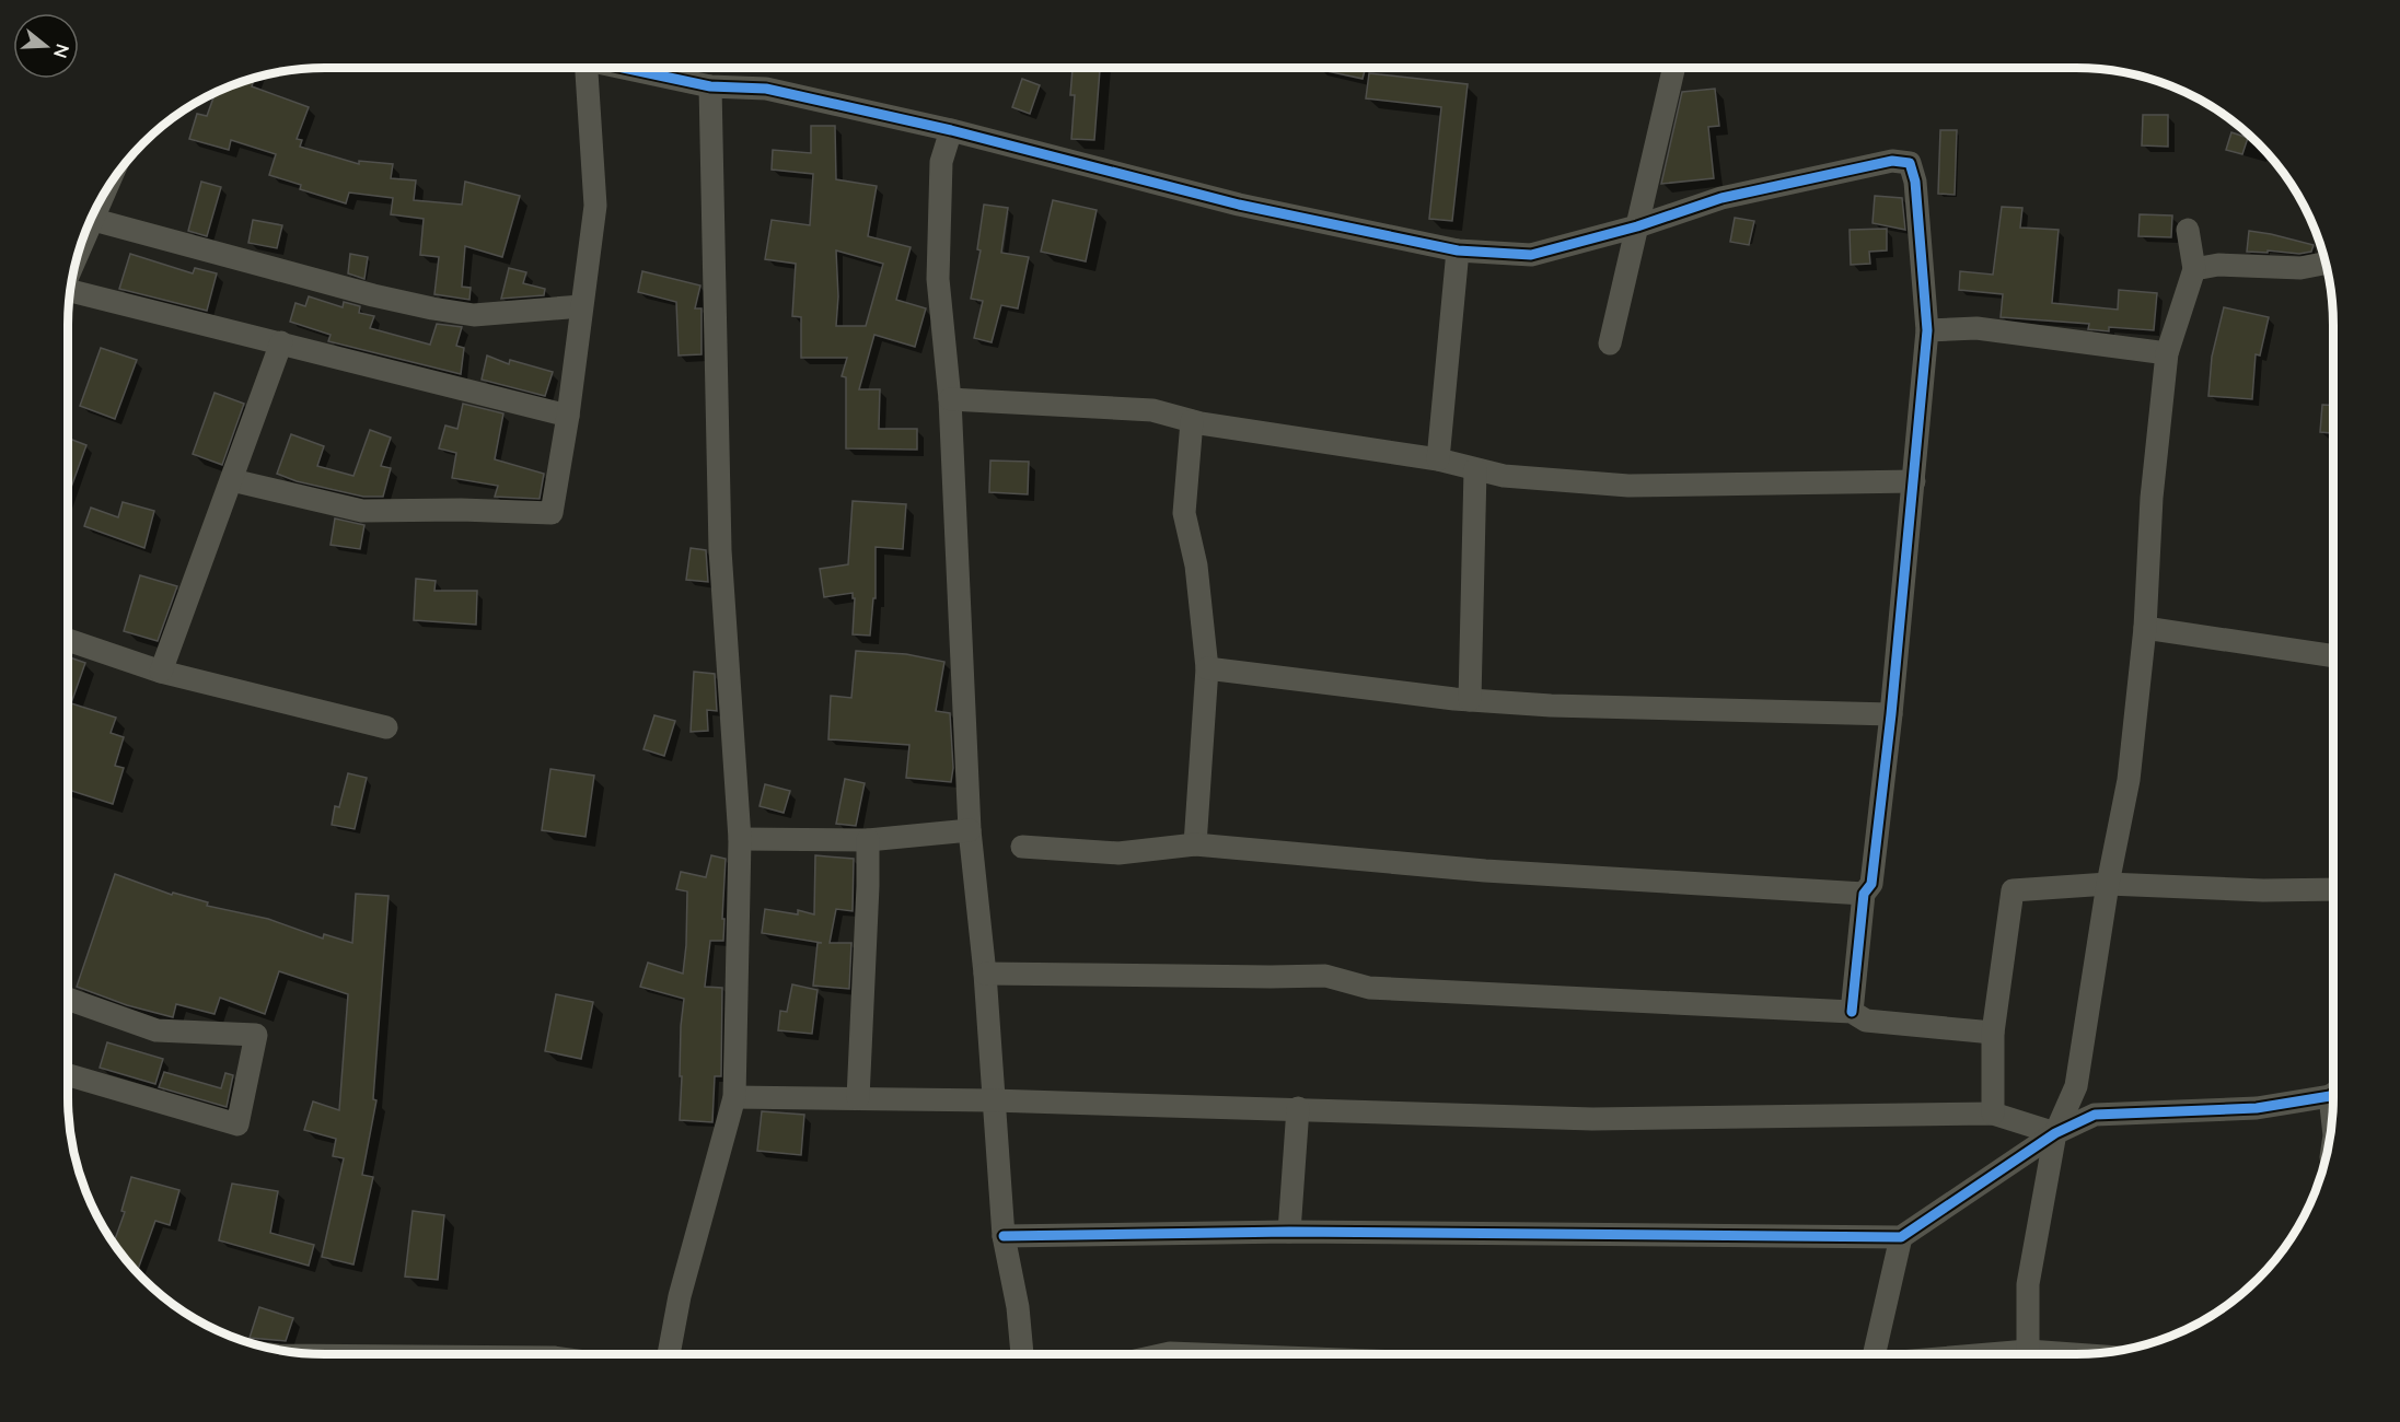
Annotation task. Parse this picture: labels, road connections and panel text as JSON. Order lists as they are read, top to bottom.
{
  "north": "right"
}
